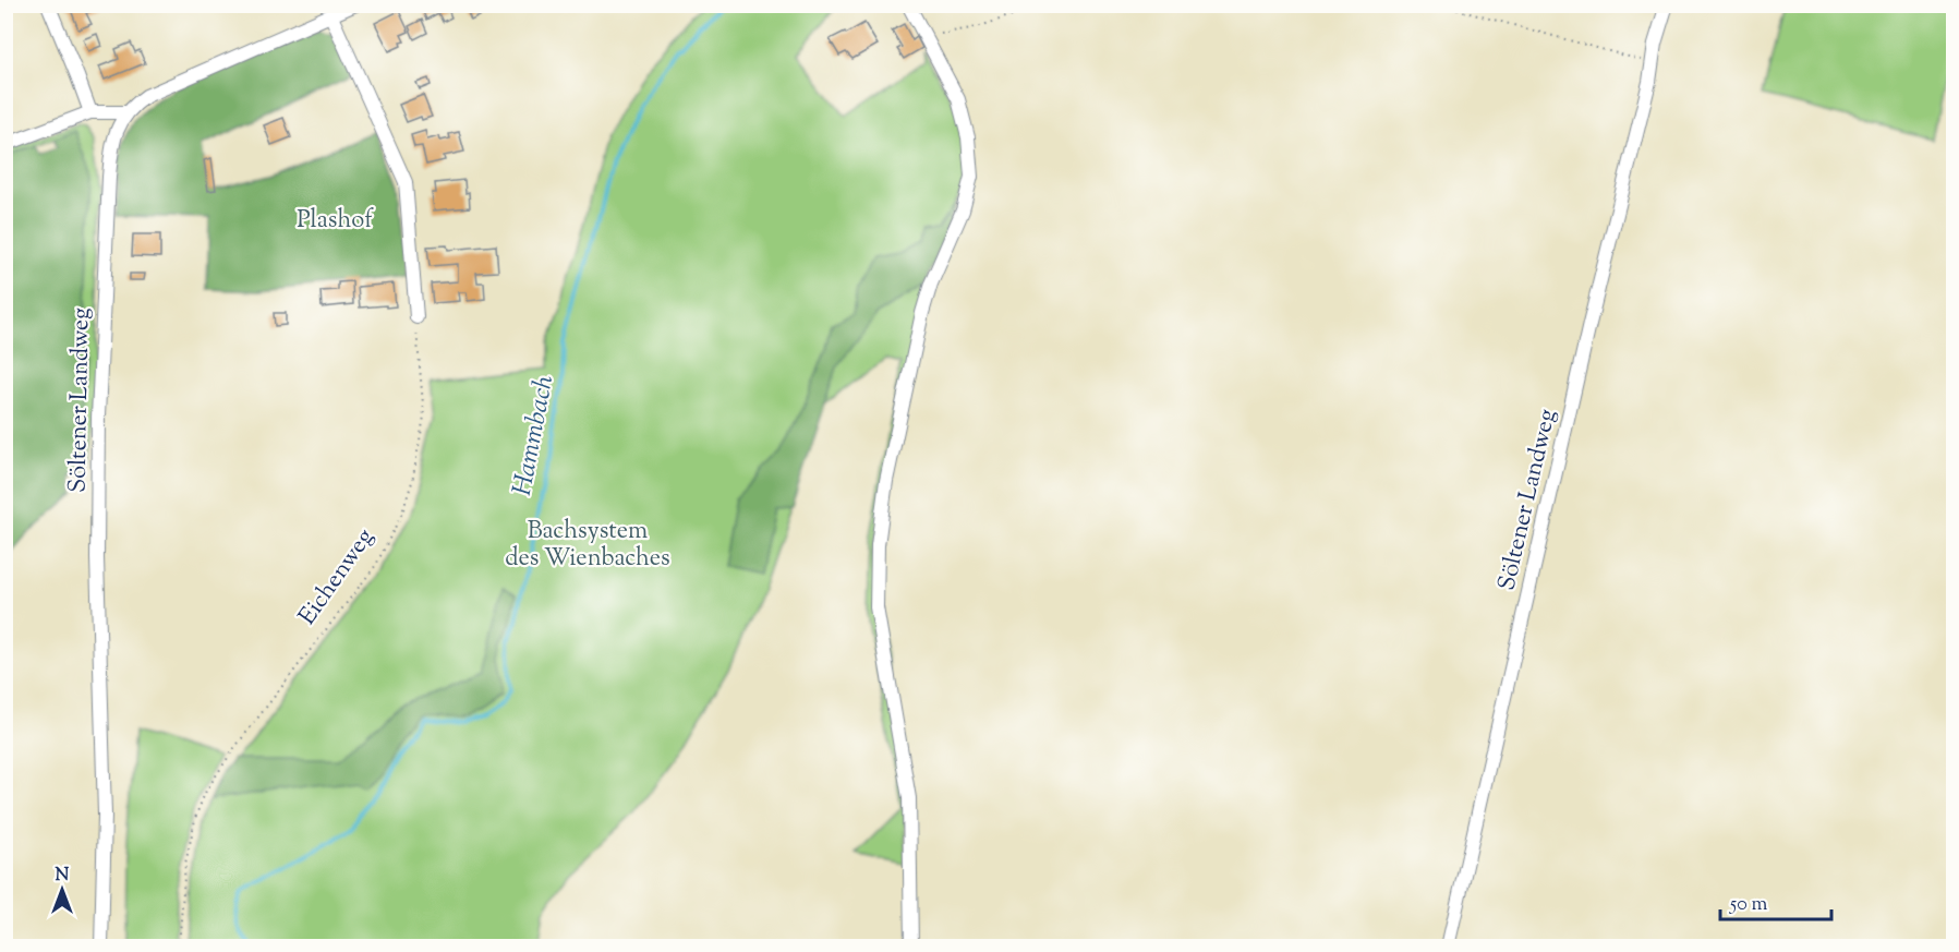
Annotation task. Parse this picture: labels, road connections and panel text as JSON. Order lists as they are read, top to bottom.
{
  "streets": {
    "street": ["Söltener Landweg"],
    "path": ["Eichenweg"]
  },
  "water": ["Hammbach"],
  "parks": ["Plashof", "Bachsystem des Wienbaches"],
  "scale_bar": "50 m",
  "north": "top"
}
